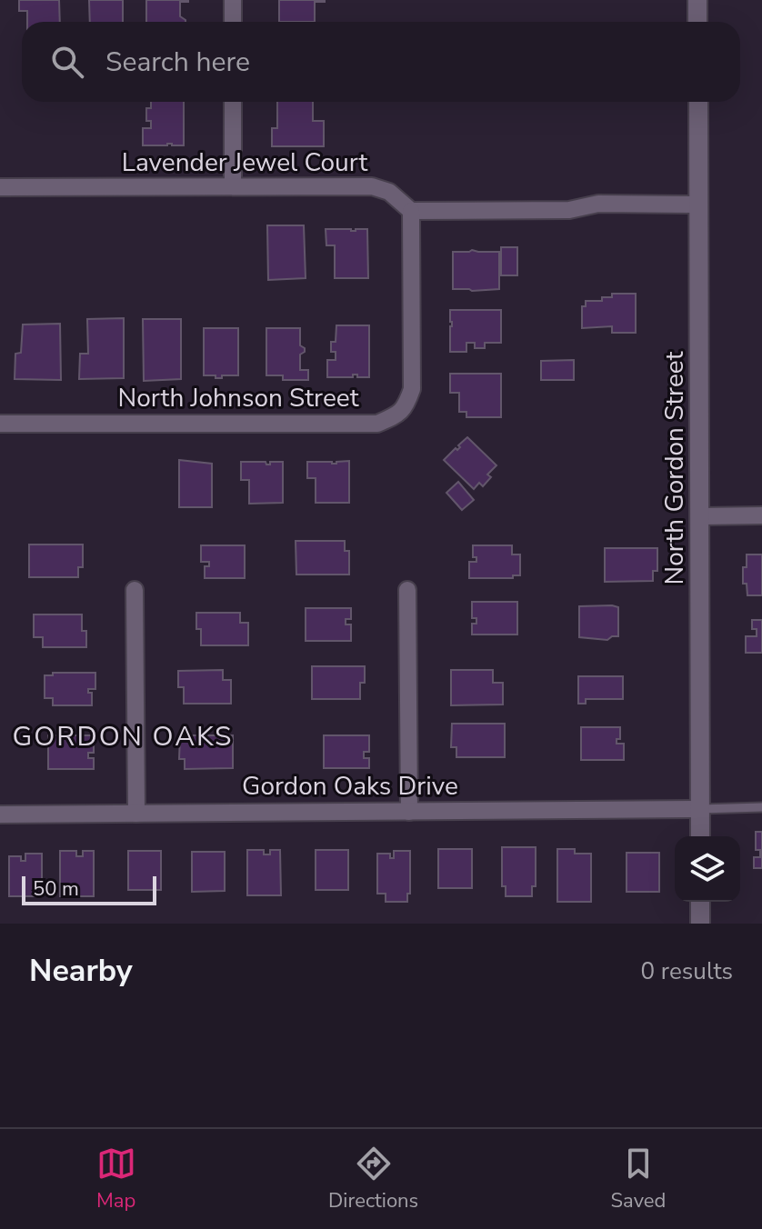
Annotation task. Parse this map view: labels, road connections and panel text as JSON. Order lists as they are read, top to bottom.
{
  "streets": {
    "street": [
      "Lavender Jewel Court",
      "North Johnson Street",
      "North Gordon Street",
      "Gordon Oaks Drive"
    ]
  },
  "crossings": [
    ["Lavender Jewel Court", "North Johnson Street"],
    ["North Gordon Street", "Gordon Oaks Drive"]
  ],
  "districts": ["GORDON OAKS"],
  "scale_bar": "50 m",
  "page": {
    "search": "Search here",
    "scale": "50 m",
    "heading": ["Nearby", "0 results"],
    "nav": ["Map", "Directions", "Saved"]
  }
}
